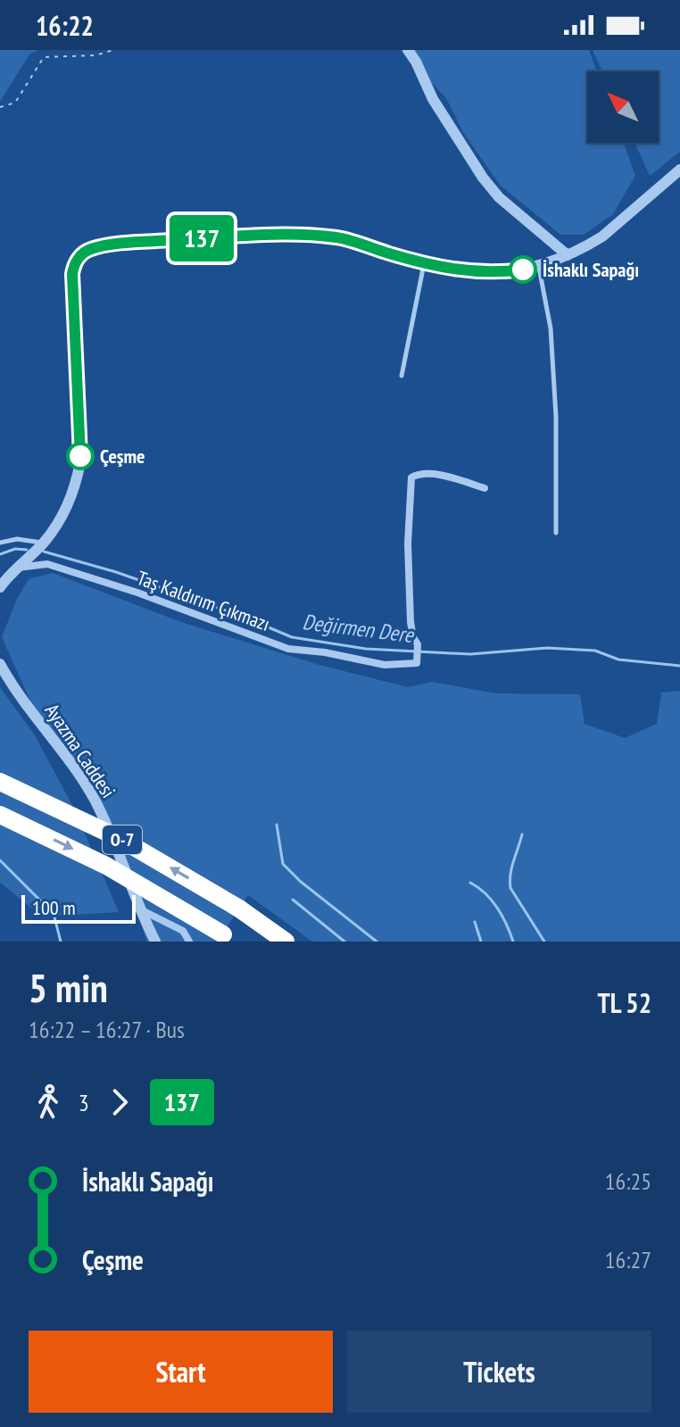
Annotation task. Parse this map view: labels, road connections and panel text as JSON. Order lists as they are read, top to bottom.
{
  "streets": {
    "highway": ["O-7"],
    "street": ["Taş Kaldırım Çıkmazı", "Ayazma Caddesi"]
  },
  "water": ["Değirmen Dere"],
  "places": ["İshaklı Sapağı", "Çeşme"],
  "lines": ["bus line 137"],
  "scale_bar": "100 m",
  "north": "top left",
  "page": {
    "status": "16:22",
    "on_map": "137",
    "scale": "100 m",
    "heading": ["5 min", "16:22 – 16:27 · Bus", "TL 52"],
    "legs": ["3", "137"],
    "list": [
      {
        "name": "İshaklı Sapağı",
        "value": "16:25"
      },
      {
        "name": "Çeşme",
        "value": "16:27"
      }
    ],
    "buttons": ["Start", "Tickets"]
  }
}
